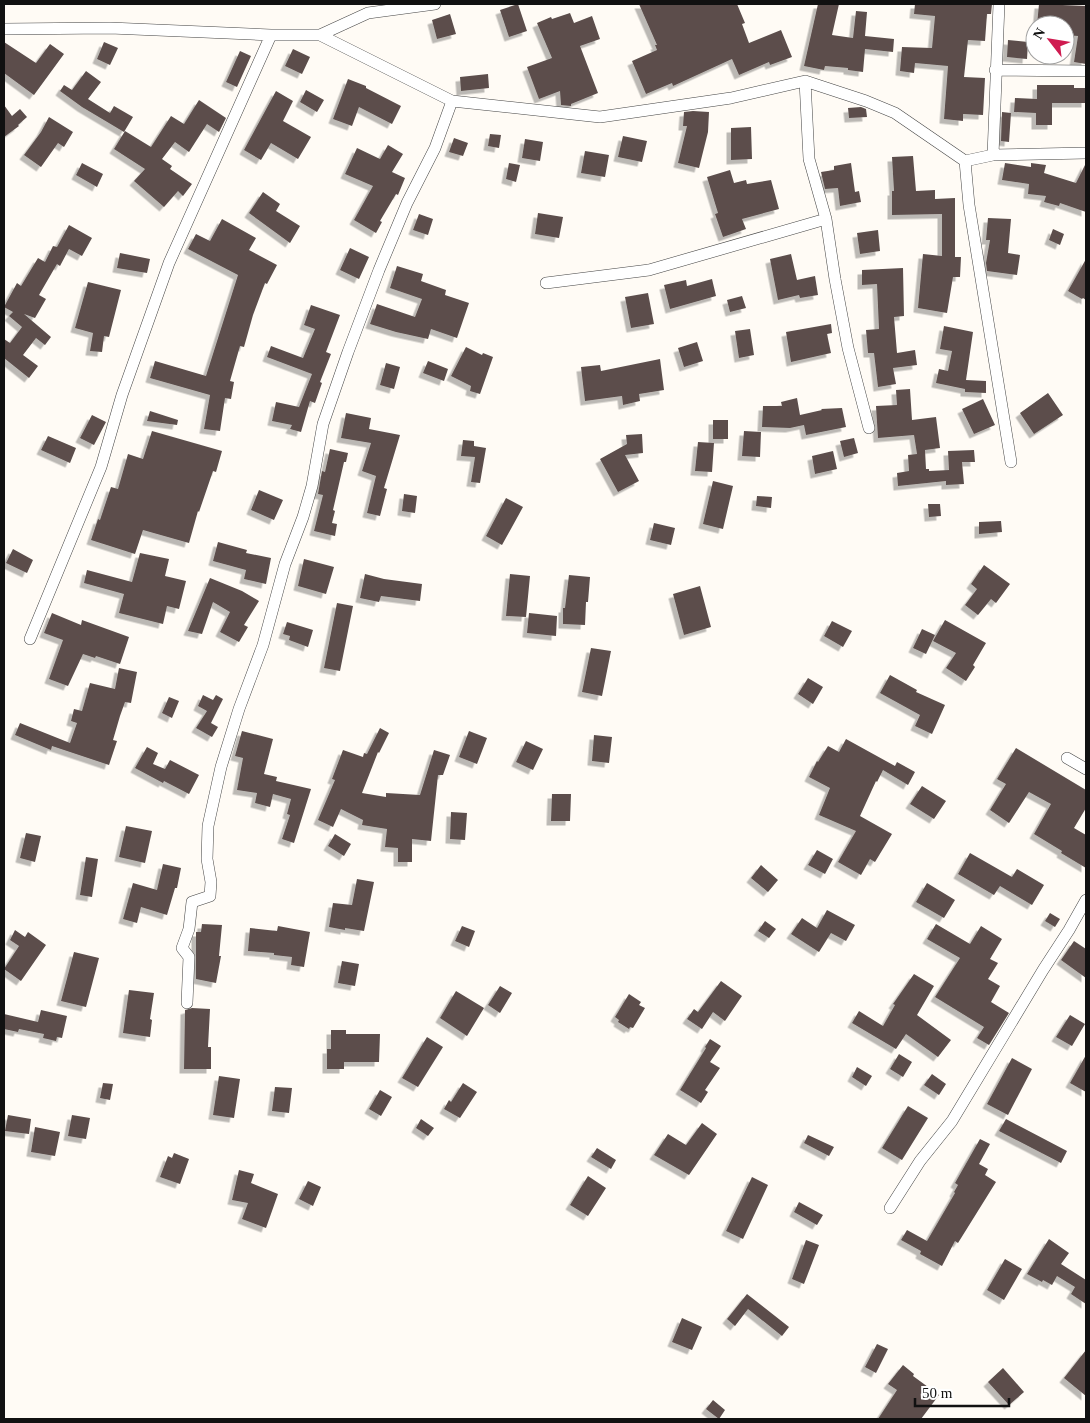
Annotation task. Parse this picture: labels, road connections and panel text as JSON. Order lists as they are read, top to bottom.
{
  "scale_bar": "50 m",
  "north": "top left"
}
